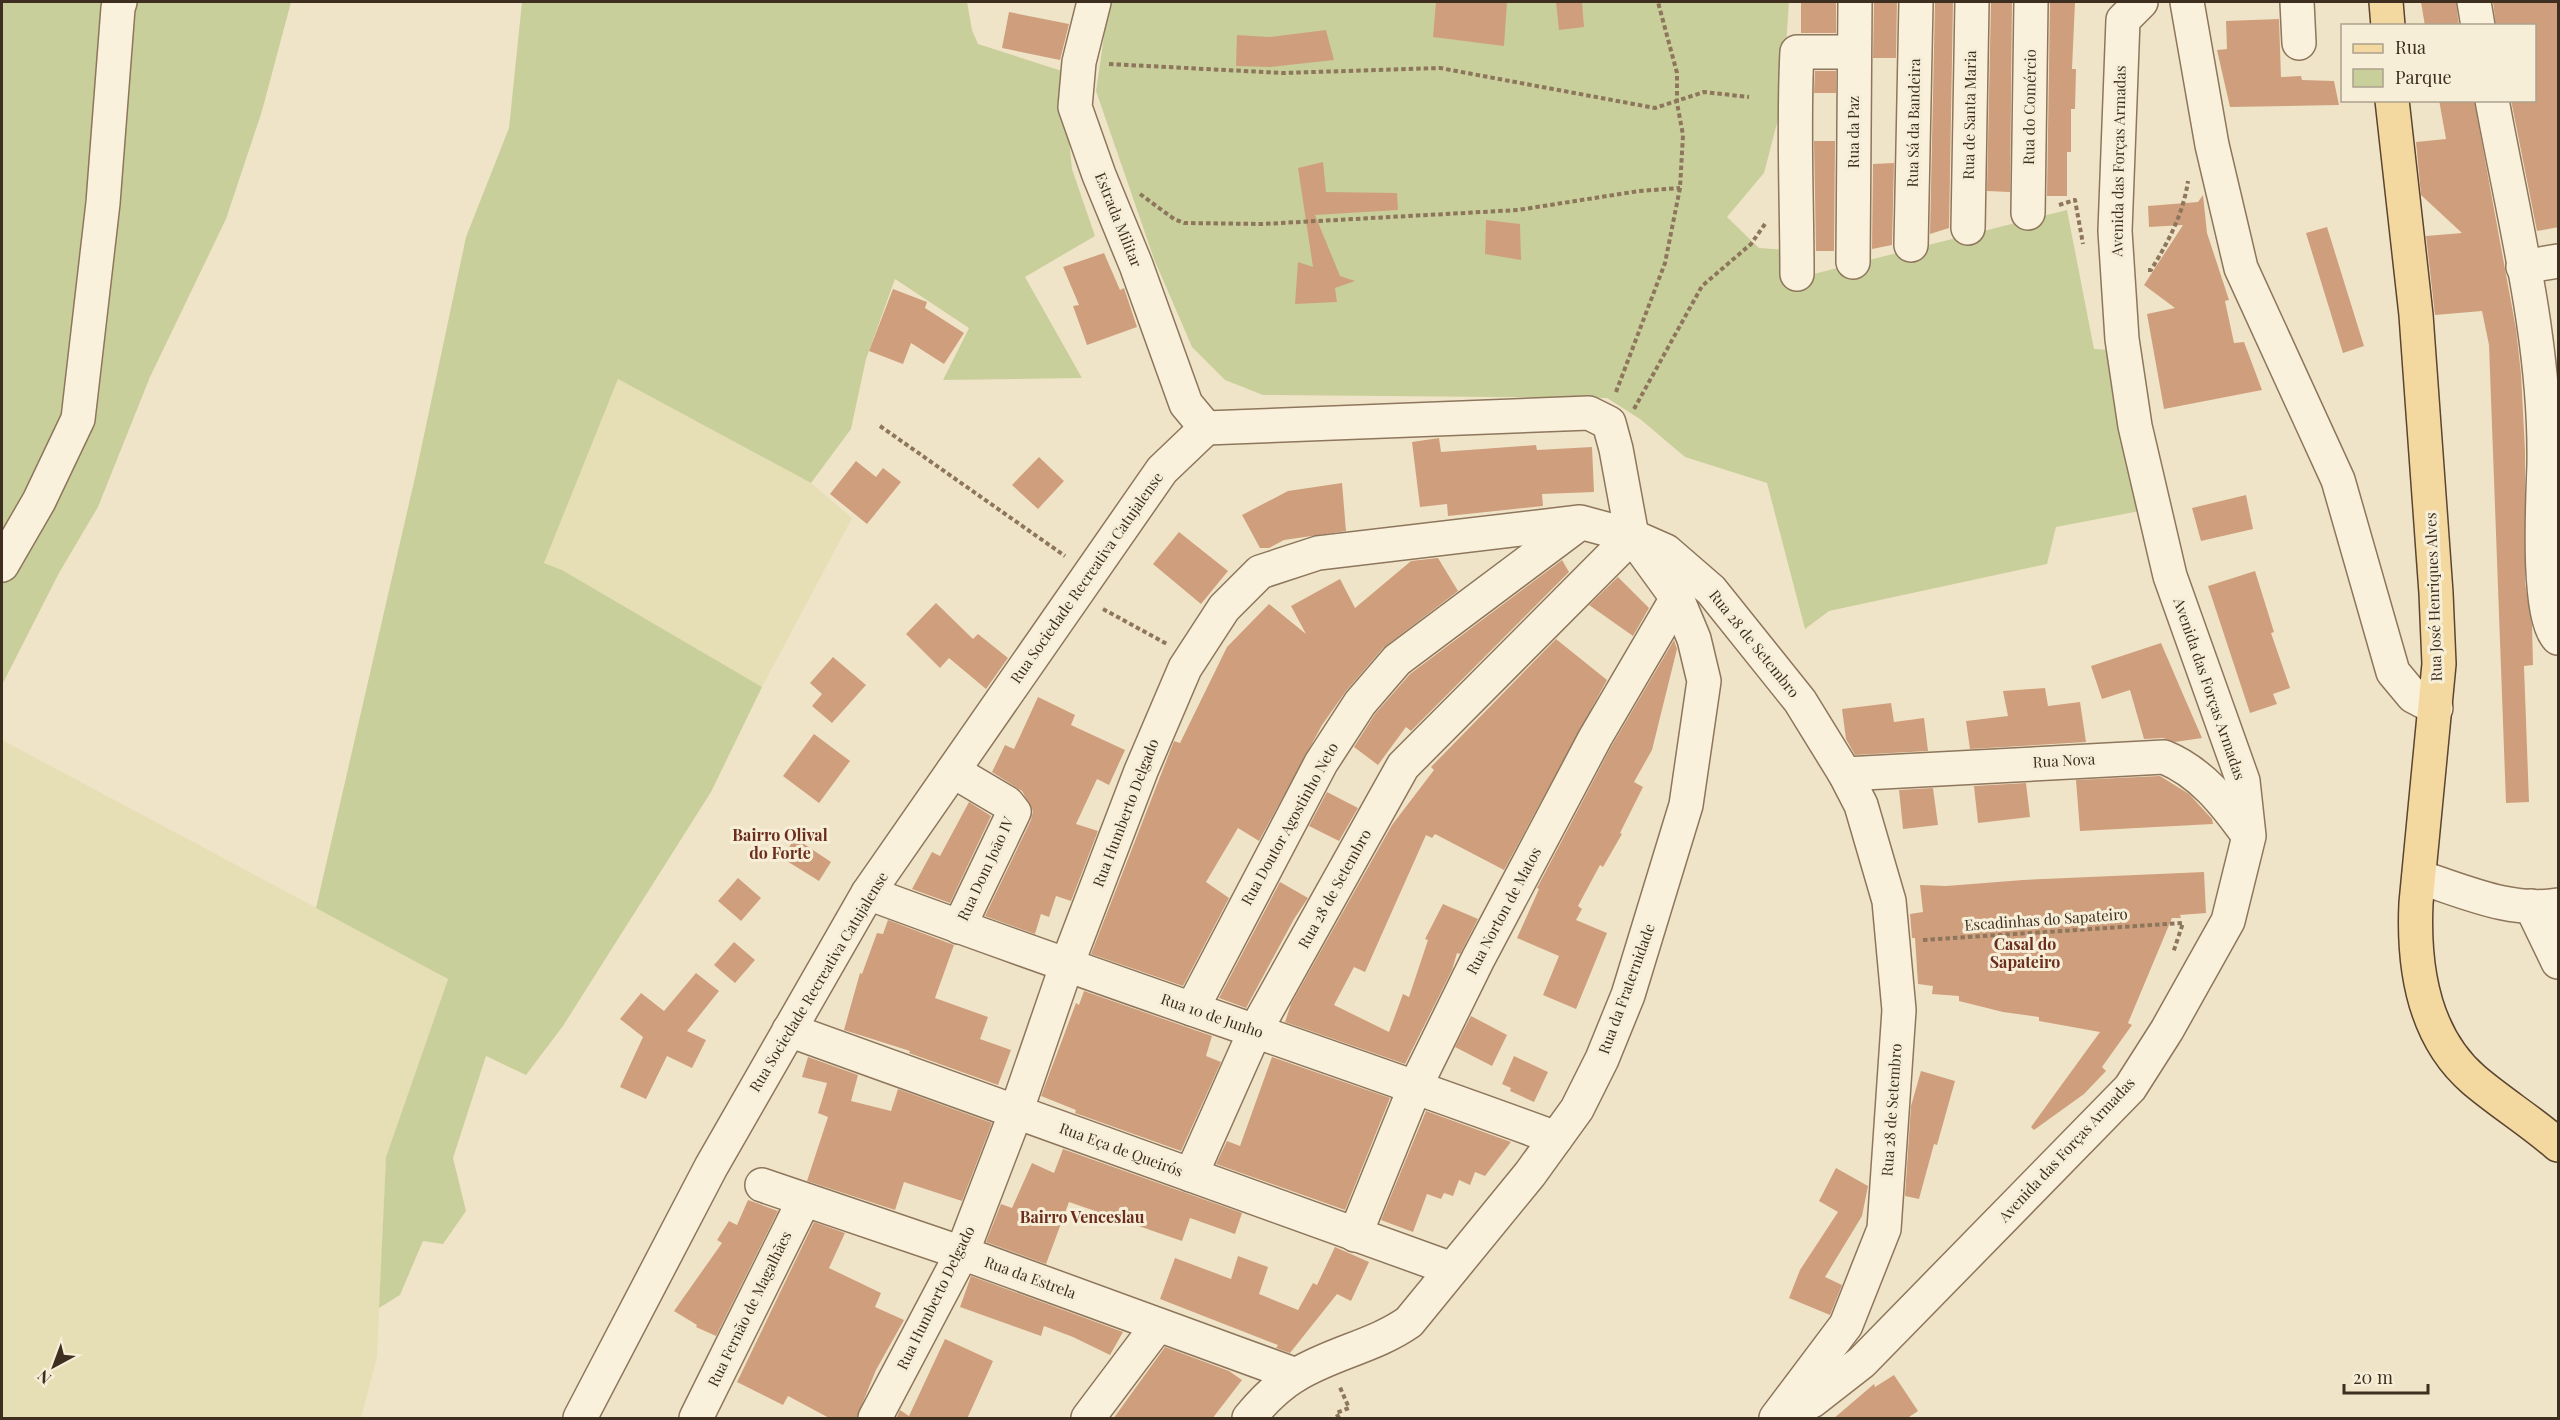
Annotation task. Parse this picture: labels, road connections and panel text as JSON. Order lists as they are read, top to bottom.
{
  "streets": {
    "main road": ["Rua José Henriques Alves"],
    "street": [
      "Rua do Comércio",
      "Rua de Santa Maria",
      "Rua Sá da Bandeira",
      "Rua da Paz",
      "Avenida das Forças Armadas",
      "Estrada Militar",
      "Rua Sociedade Recreativa Catujalense",
      "Rua 28 de Setembro",
      "Rua Nova",
      "Rua Humberto Delgado",
      "Rua Doutor Agostinho Neto",
      "Rua Dom Joāo IV",
      "Rua Norton de Matos",
      "Rua da Fraternidade",
      "Rua 10 de Junho",
      "Rua Eça de Queirós",
      "Rua da Estrela",
      "Rua Fernão de Magalhães"
    ],
    "path": ["Escadinhas do Sapateiro"]
  },
  "crossings": [
    ["Avenida das Forças Armadas", "Rua 28 de Setembro"],
    ["Avenida das Forças Armadas", "Rua Nova"],
    ["Estrada Militar", "Rua Sociedade Recreativa Catujalense"],
    ["Rua Sociedade Recreativa Catujalense", "Rua Dom Joāo IV"],
    ["Rua Sociedade Recreativa Catujalense", "Rua 10 de Junho"],
    ["Rua Sociedade Recreativa Catujalense", "Rua Eça de Queirós"],
    ["Rua 28 de Setembro", "Rua Nova"],
    ["Rua 28 de Setembro", "Rua Humberto Delgado"],
    ["Rua 28 de Setembro", "Rua da Fraternidade"],
    ["Rua 28 de Setembro", "Rua 10 de Junho"],
    ["Rua 28 de Setembro", "Rua Eça de Queirós"],
    ["Rua Humberto Delgado", "Rua Doutor Agostinho Neto"],
    ["Rua Humberto Delgado", "Rua da Fraternidade"],
    ["Rua Humberto Delgado", "Rua 10 de Junho"],
    ["Rua Humberto Delgado", "Rua Eça de Queirós"],
    ["Rua Humberto Delgado", "Rua da Estrela"],
    ["Rua Doutor Agostinho Neto", "Rua 10 de Junho"],
    ["Rua Dom Joāo IV", "Rua 10 de Junho"],
    ["Rua Norton de Matos", "Rua da Fraternidade"],
    ["Rua Norton de Matos", "Rua 10 de Junho"],
    ["Rua Norton de Matos", "Rua Eça de Queirós"],
    ["Rua da Fraternidade", "Rua 10 de Junho"],
    ["Rua da Fraternidade", "Rua Eça de Queirós"],
    ["Rua da Fraternidade", "Rua da Estrela"],
    ["Rua da Estrela", "Rua Fernão de Magalhães"]
  ],
  "districts": ["Bairro Olival do Forte", "Casal do Sapateiro", "Bairro Venceslau"],
  "legend": ["Rua", "Parque"],
  "scale_bar": "20 m",
  "north": "bottom left"
}
